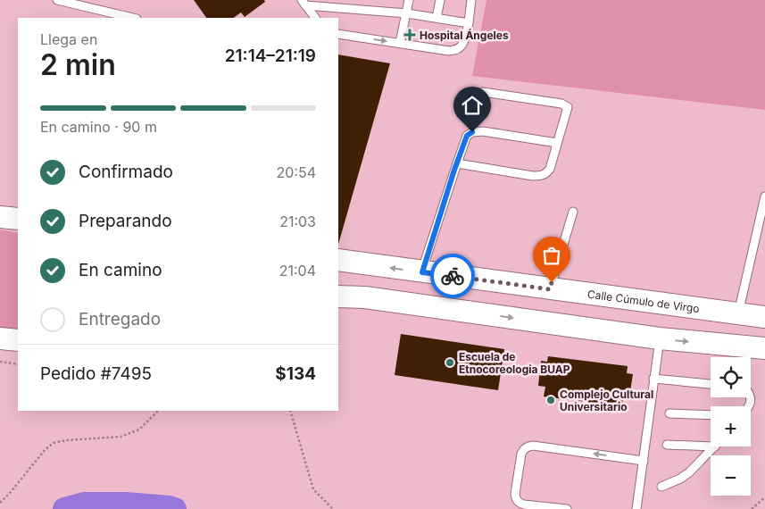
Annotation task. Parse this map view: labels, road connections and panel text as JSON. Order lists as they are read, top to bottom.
{
  "streets": {
    "main road": ["Calle Cúmulo de Virgo"]
  },
  "places": {
    "health": ["Hospital Ángeles"],
    "other": ["Escuela de Etnocoreologia BUAP", "Complejo Cultural Universitario"]
  },
  "page": {
    "heading": ["2 min", "Llega en", "21:14–21:19"],
    "panel": ["Pedido #7495", "$134"],
    "bar": "En camino · 90 m",
    "list": [
      ["Confirmado", "20:54"],
      ["Preparando", "21:03"],
      ["En camino", "21:04"],
      "Entregado"
    ],
    "map_buttons": ["+", "−"]
  }
}
